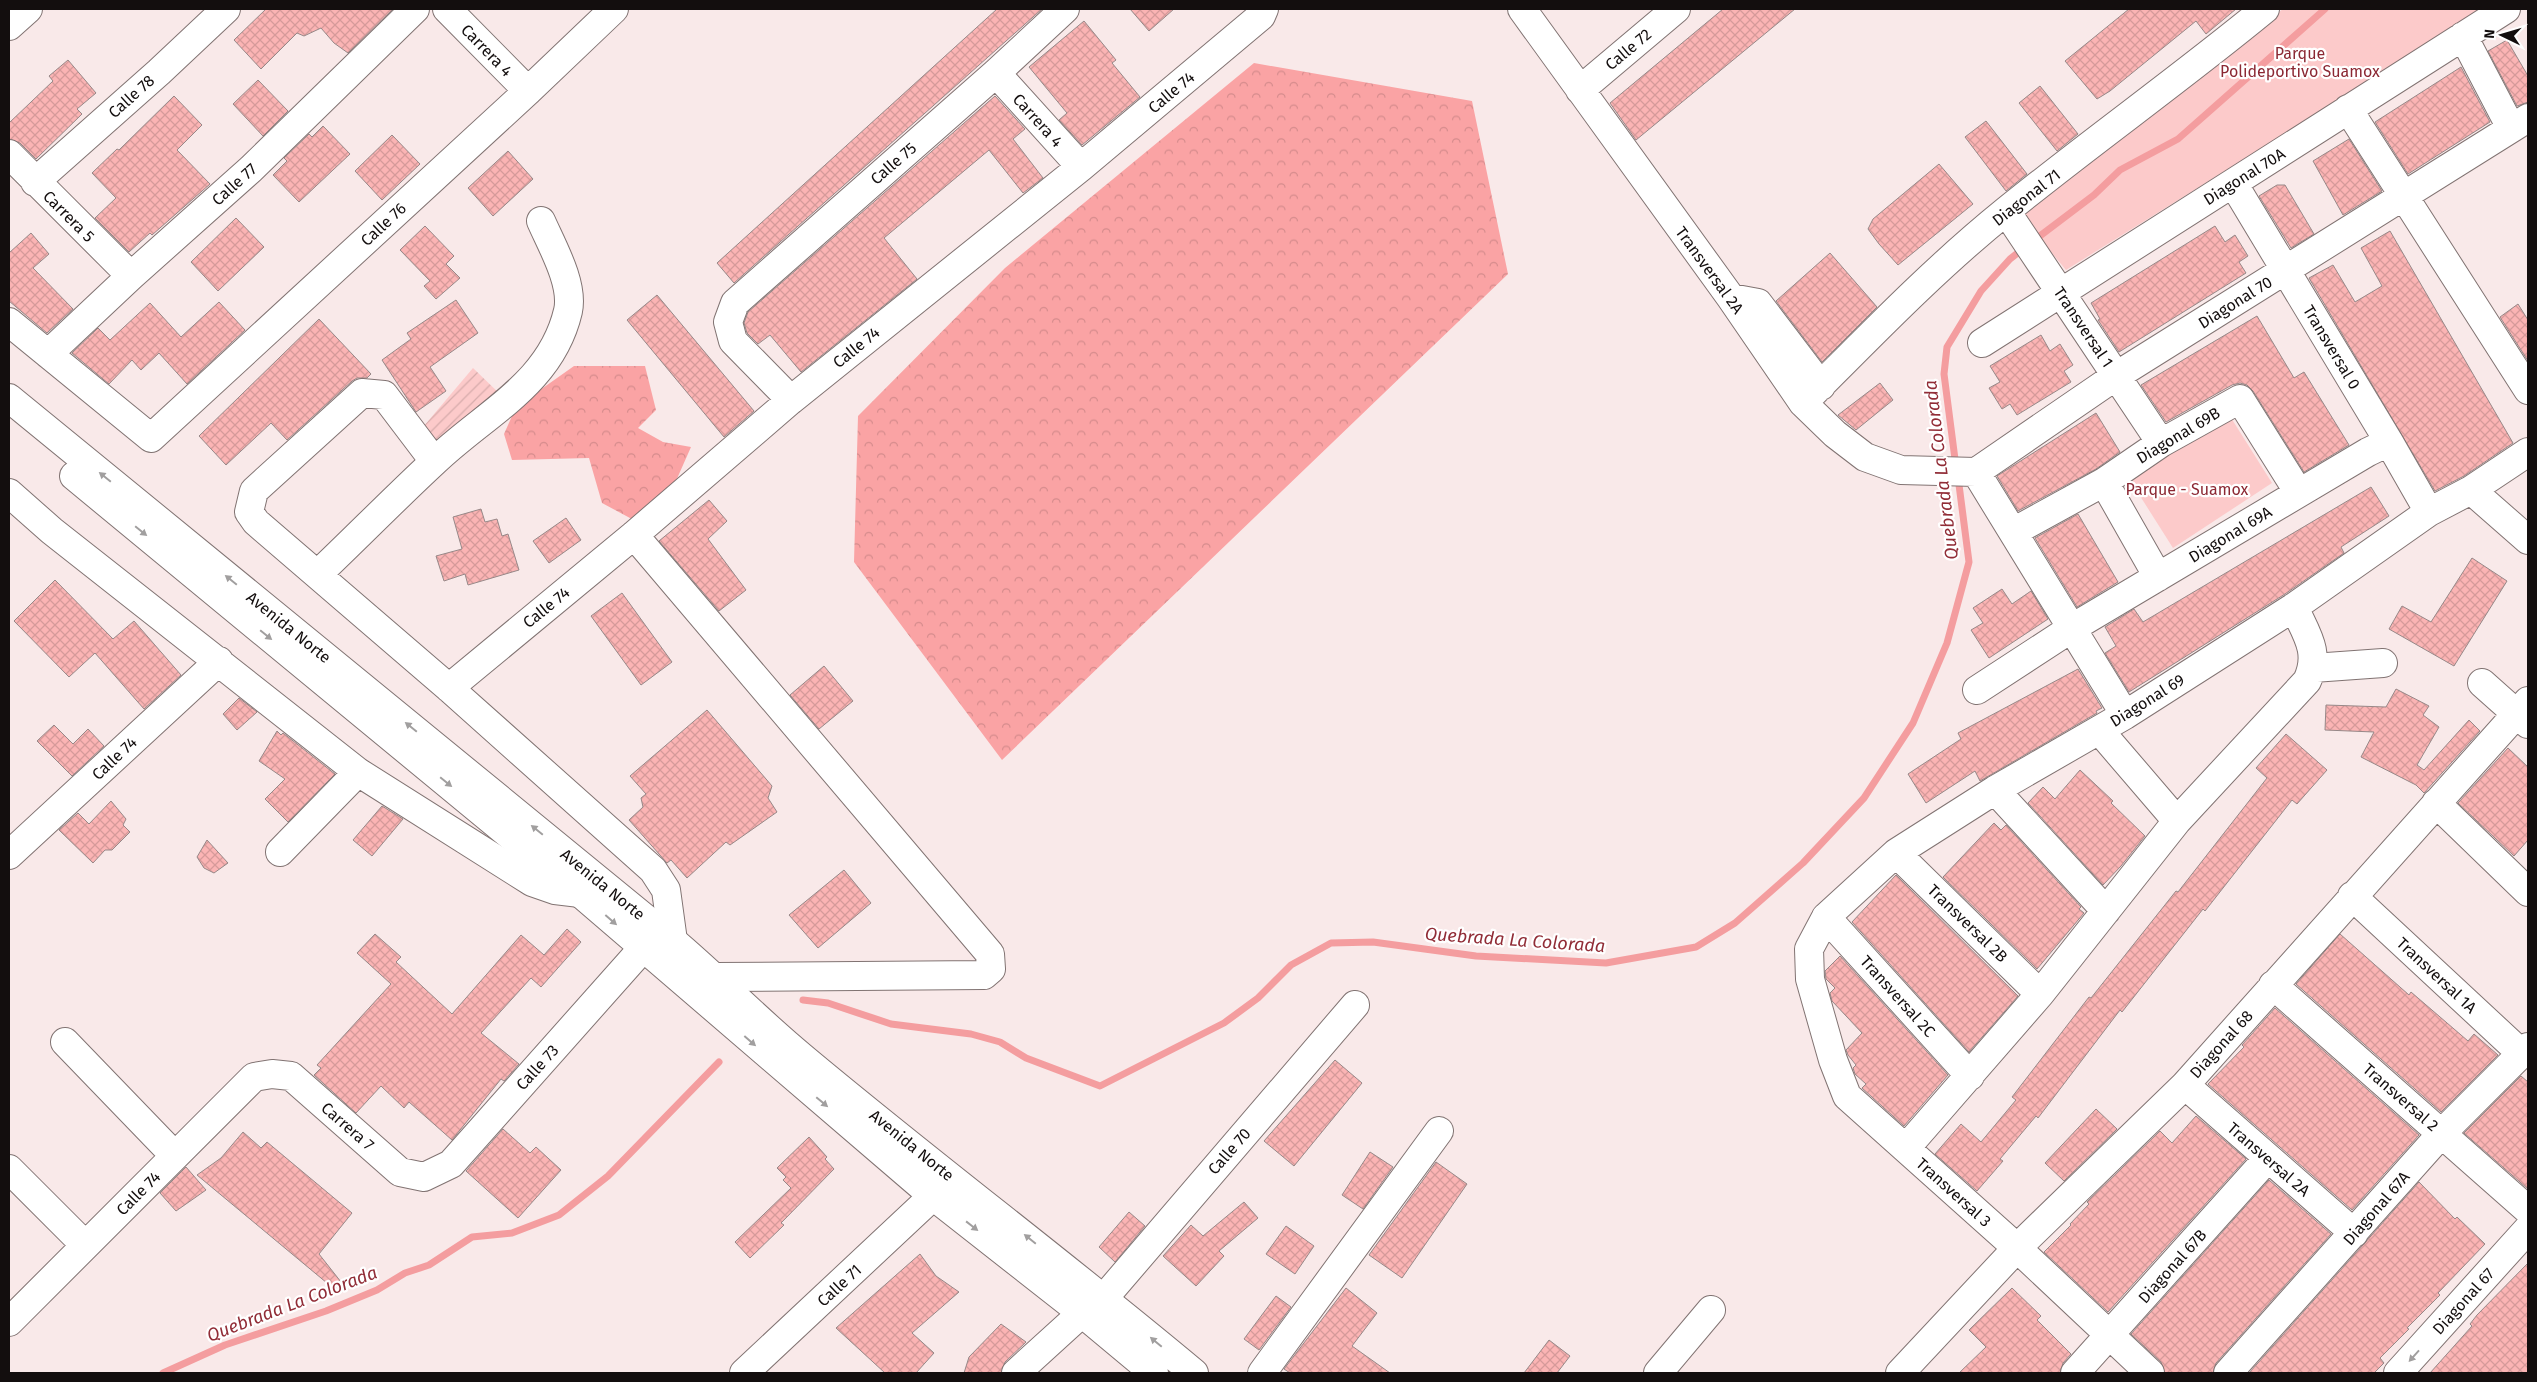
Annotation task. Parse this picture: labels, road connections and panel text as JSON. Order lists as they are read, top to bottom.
{
  "streets": {
    "street": [
      "Calle 72",
      "Carrera 4",
      "Calle 74",
      "Calle 78",
      "Calle 75",
      "Diagonal 70A",
      "Calle 77",
      "Diagonal 71",
      "Carrera 5",
      "Calle 76",
      "Transversal 2A",
      "Diagonal 70",
      "Transversal 1",
      "Transversal 0",
      "Diagonal 69B",
      "Diagonal 69A",
      "Avenida Norte",
      "Diagonal 69",
      "Transversal 2B",
      "Transversal 1A",
      "Transversal 2C",
      "Diagonal 68",
      "Calle 73",
      "Transversal 2",
      "Carrera 7",
      "Calle 70",
      "Transversal 3",
      "Diagonal 67A",
      "Diagonal 67B",
      "Calle 71",
      "Diagonal 67"
    ]
  },
  "crossings": [
    ["Calle 72", "Transversal 2A"],
    ["Carrera 4", "Calle 74"],
    ["Carrera 4", "Calle 75"],
    ["Carrera 4", "Calle 76"],
    ["Calle 74", "Calle 75"],
    ["Calle 74", "Carrera 7"],
    ["Calle 78", "Carrera 5"],
    ["Diagonal 70A", "Transversal 1"],
    ["Diagonal 70A", "Transversal 0"],
    ["Calle 77", "Carrera 5"],
    ["Calle 77", "Calle 76"],
    ["Diagonal 71", "Transversal 2A"],
    ["Diagonal 71", "Transversal 1"],
    ["Transversal 2A", "Diagonal 70"],
    ["Transversal 2A", "Diagonal 68"],
    ["Transversal 2A", "Diagonal 67A"],
    ["Transversal 2A", "Diagonal 67B"],
    ["Diagonal 70", "Transversal 1"],
    ["Diagonal 70", "Transversal 0"],
    ["Transversal 1", "Diagonal 69B"],
    ["Transversal 0", "Diagonal 69A"],
    ["Transversal 0", "Diagonal 69"],
    ["Diagonal 69B", "Diagonal 69A"],
    ["Avenida Norte", "Calle 73"],
    ["Avenida Norte", "Calle 70"],
    ["Avenida Norte", "Calle 71"],
    ["Diagonal 69", "Transversal 2B"],
    ["Diagonal 69", "Transversal 2C"],
    ["Diagonal 69", "Transversal 3"],
    ["Transversal 1A", "Diagonal 68"],
    ["Transversal 1A", "Diagonal 67A"],
    ["Diagonal 68", "Transversal 2"],
    ["Diagonal 68", "Transversal 3"],
    ["Calle 73", "Carrera 7"],
    ["Transversal 2", "Diagonal 67A"],
    ["Transversal 3", "Diagonal 67B"]
  ],
  "one_way": ["Diagonal 67"],
  "water": ["Quebrada La Colorada"],
  "parks": ["Parque Polideportivo Suamox", "Parque - Suamox"],
  "north": "left"
}
